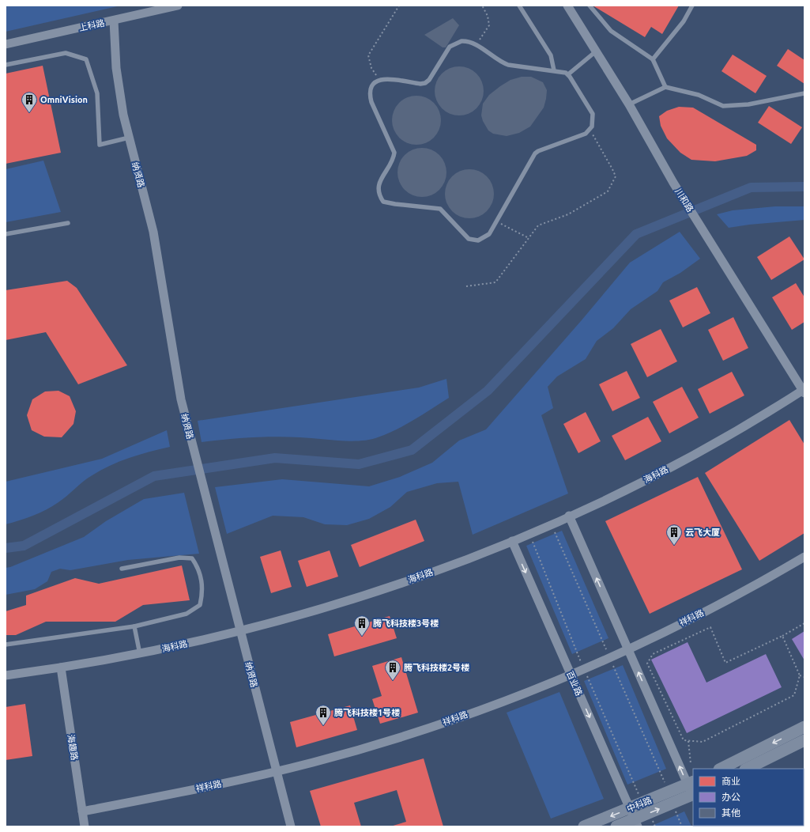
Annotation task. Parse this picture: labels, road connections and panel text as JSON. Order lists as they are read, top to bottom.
{
  "streets": {
    "street": [
      "上科路",
      "纳贤路",
      "川和路",
      "海科路",
      "祥科路",
      "百业路",
      "海趣路",
      "中科路"
    ]
  },
  "crossings": [
    ["上科路", "纳贤路"],
    ["纳贤路", "海科路"],
    ["纳贤路", "祥科路"],
    ["川和路", "海科路"],
    ["海科路", "百业路"],
    ["海科路", "海趣路"],
    ["祥科路", "百业路"],
    ["祥科路", "海趣路"],
    ["百业路", "中科路"]
  ],
  "places": {
    "building": [
      "OmniVision",
      "云飞大厦",
      "腾飞科技楼3号楼",
      "腾飞科技楼2号楼",
      "腾飞科技楼1号楼"
    ]
  },
  "legend": ["商业", "办公", "其他"]
}
